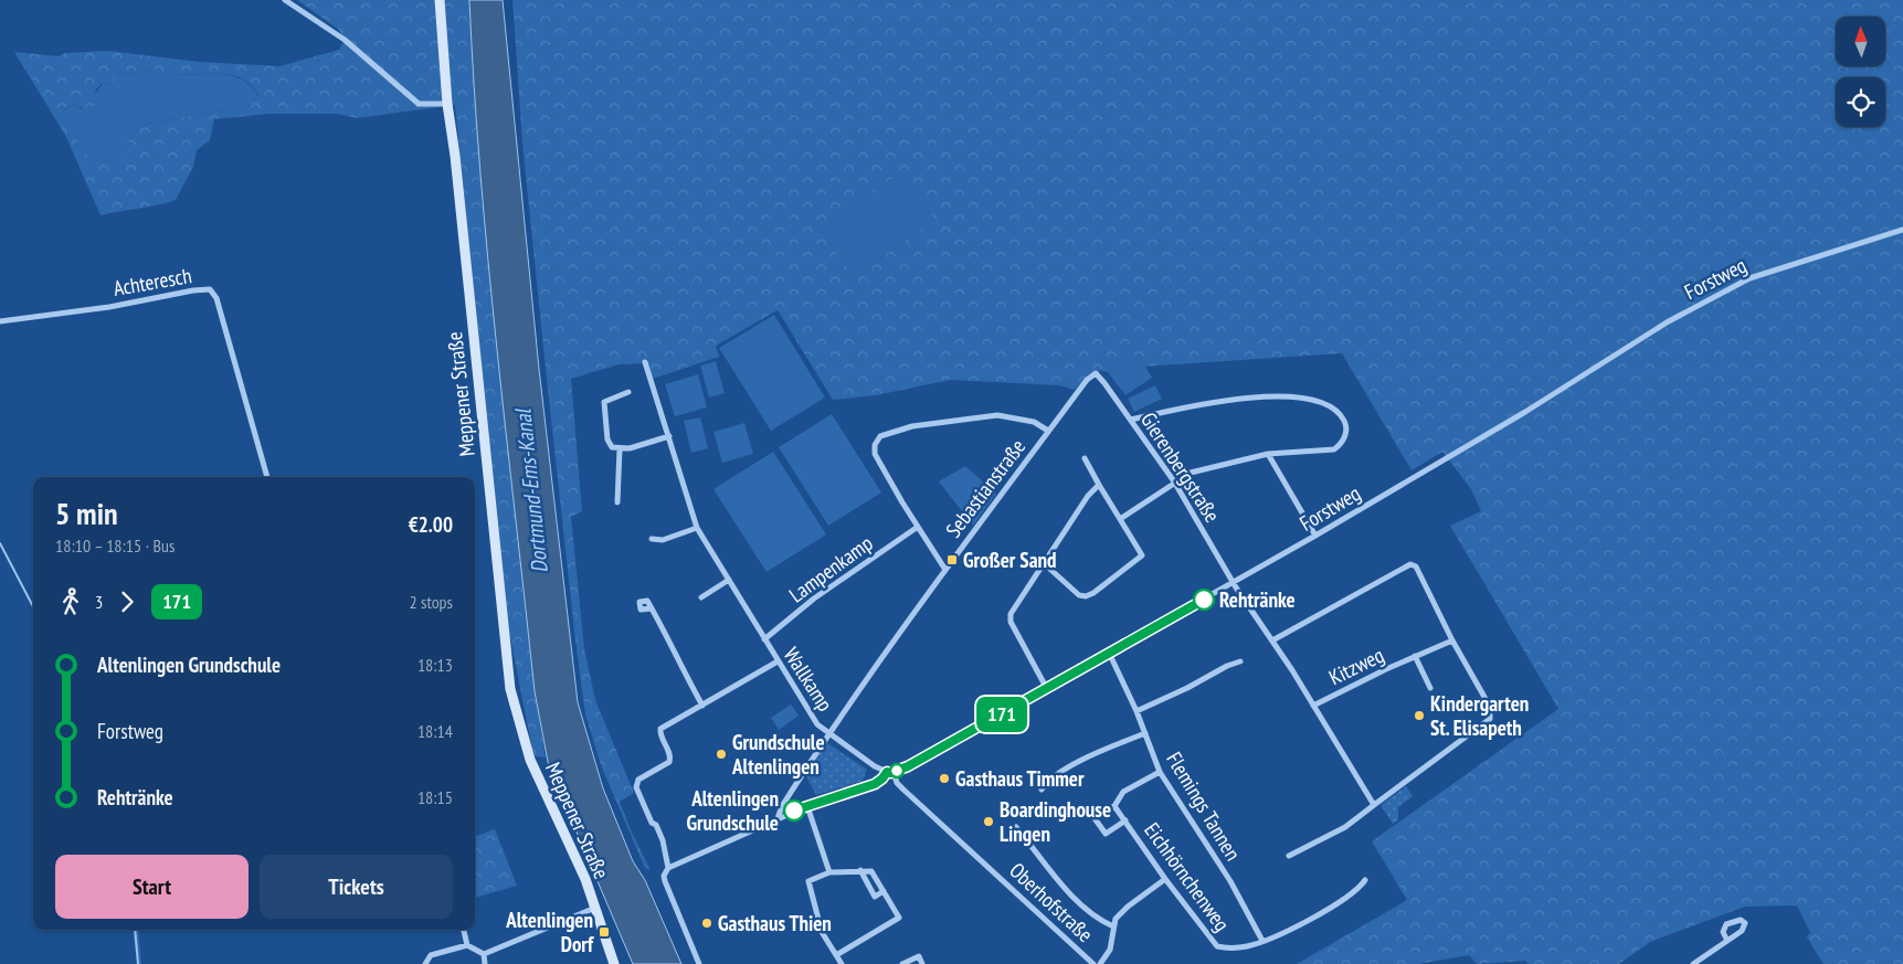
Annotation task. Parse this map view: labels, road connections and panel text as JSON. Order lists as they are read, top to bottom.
{
  "streets": {
    "main road": ["Meppener Straße"],
    "street": [
      "Forstweg",
      "Achteresch",
      "Gierenbergstraße",
      "Sebastianstraße",
      "Lampenkamp",
      "Kitzweg",
      "Wallkamp",
      "Flemings Tannen",
      "Eichhörnchenweg",
      "Oberhofstraße"
    ]
  },
  "crossings": [
    ["Forstweg", "Gierenbergstraße"],
    ["Forstweg", "Wallkamp"],
    ["Forstweg", "Flemings Tannen"],
    ["Forstweg", "Oberhofstraße"],
    ["Gierenbergstraße", "Sebastianstraße"],
    ["Sebastianstraße", "Wallkamp"],
    ["Lampenkamp", "Wallkamp"],
    ["Flemings Tannen", "Eichhörnchenweg"]
  ],
  "water": ["Dortmund-Ems-Kanal"],
  "places": {
    "transit": ["Großer Sand", "Altenlingen Dorf"],
    "other": [
      "Rehtränke",
      "Kindergarten St. Elisapeth",
      "Grundschule Altenlingen",
      "Gasthaus Timmer",
      "Altenlingen Grundschule",
      "Boardinghouse Lingen",
      "Gasthaus Thien"
    ]
  },
  "lines": ["bus line 171"],
  "north": "top",
  "page": {
    "on_map": "171",
    "heading": ["5 min", "18:10 – 18:15 · Bus", "€2.00"],
    "legs": ["3", "171", "2 stops"],
    "list": [
      {
        "name": "Altenlingen Grundschule",
        "value": "18:13"
      },
      {
        "name": "Forstweg",
        "value": "18:14"
      },
      {
        "name": "Rehtränke",
        "value": "18:15"
      }
    ],
    "buttons": ["Start", "Tickets"]
  }
}
